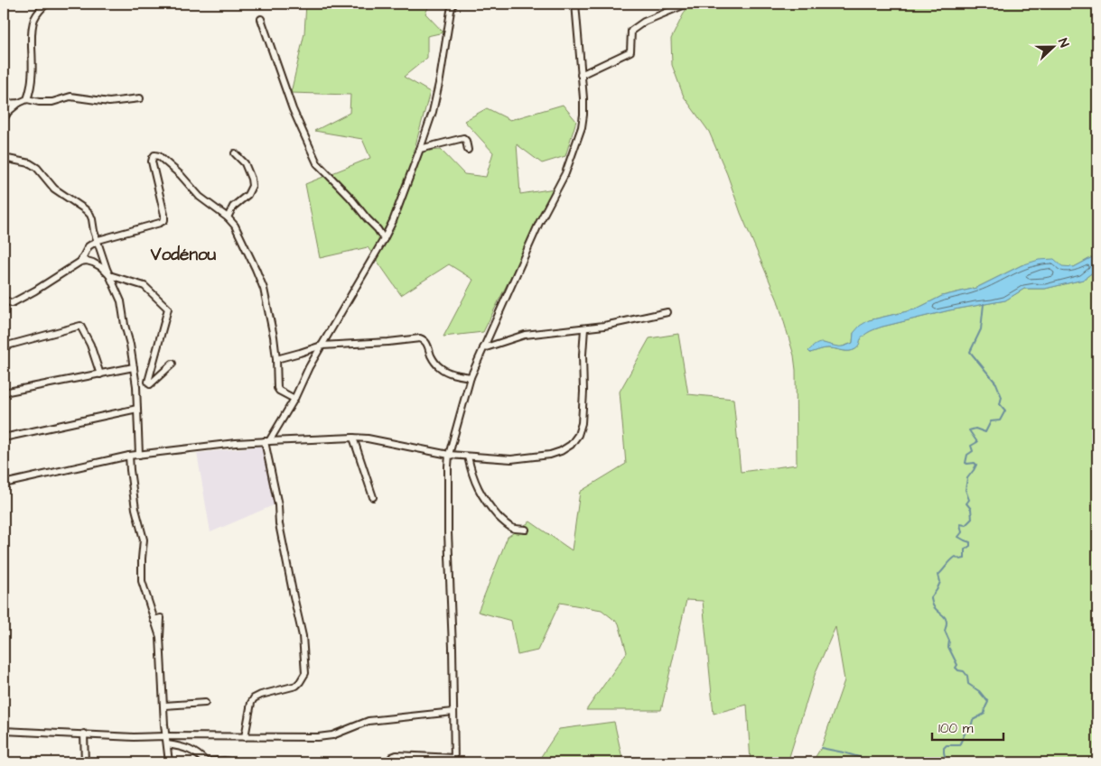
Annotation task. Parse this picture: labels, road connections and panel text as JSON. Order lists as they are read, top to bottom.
{
  "districts": ["Vodénou"],
  "scale_bar": "100 m",
  "north": "right"
}
